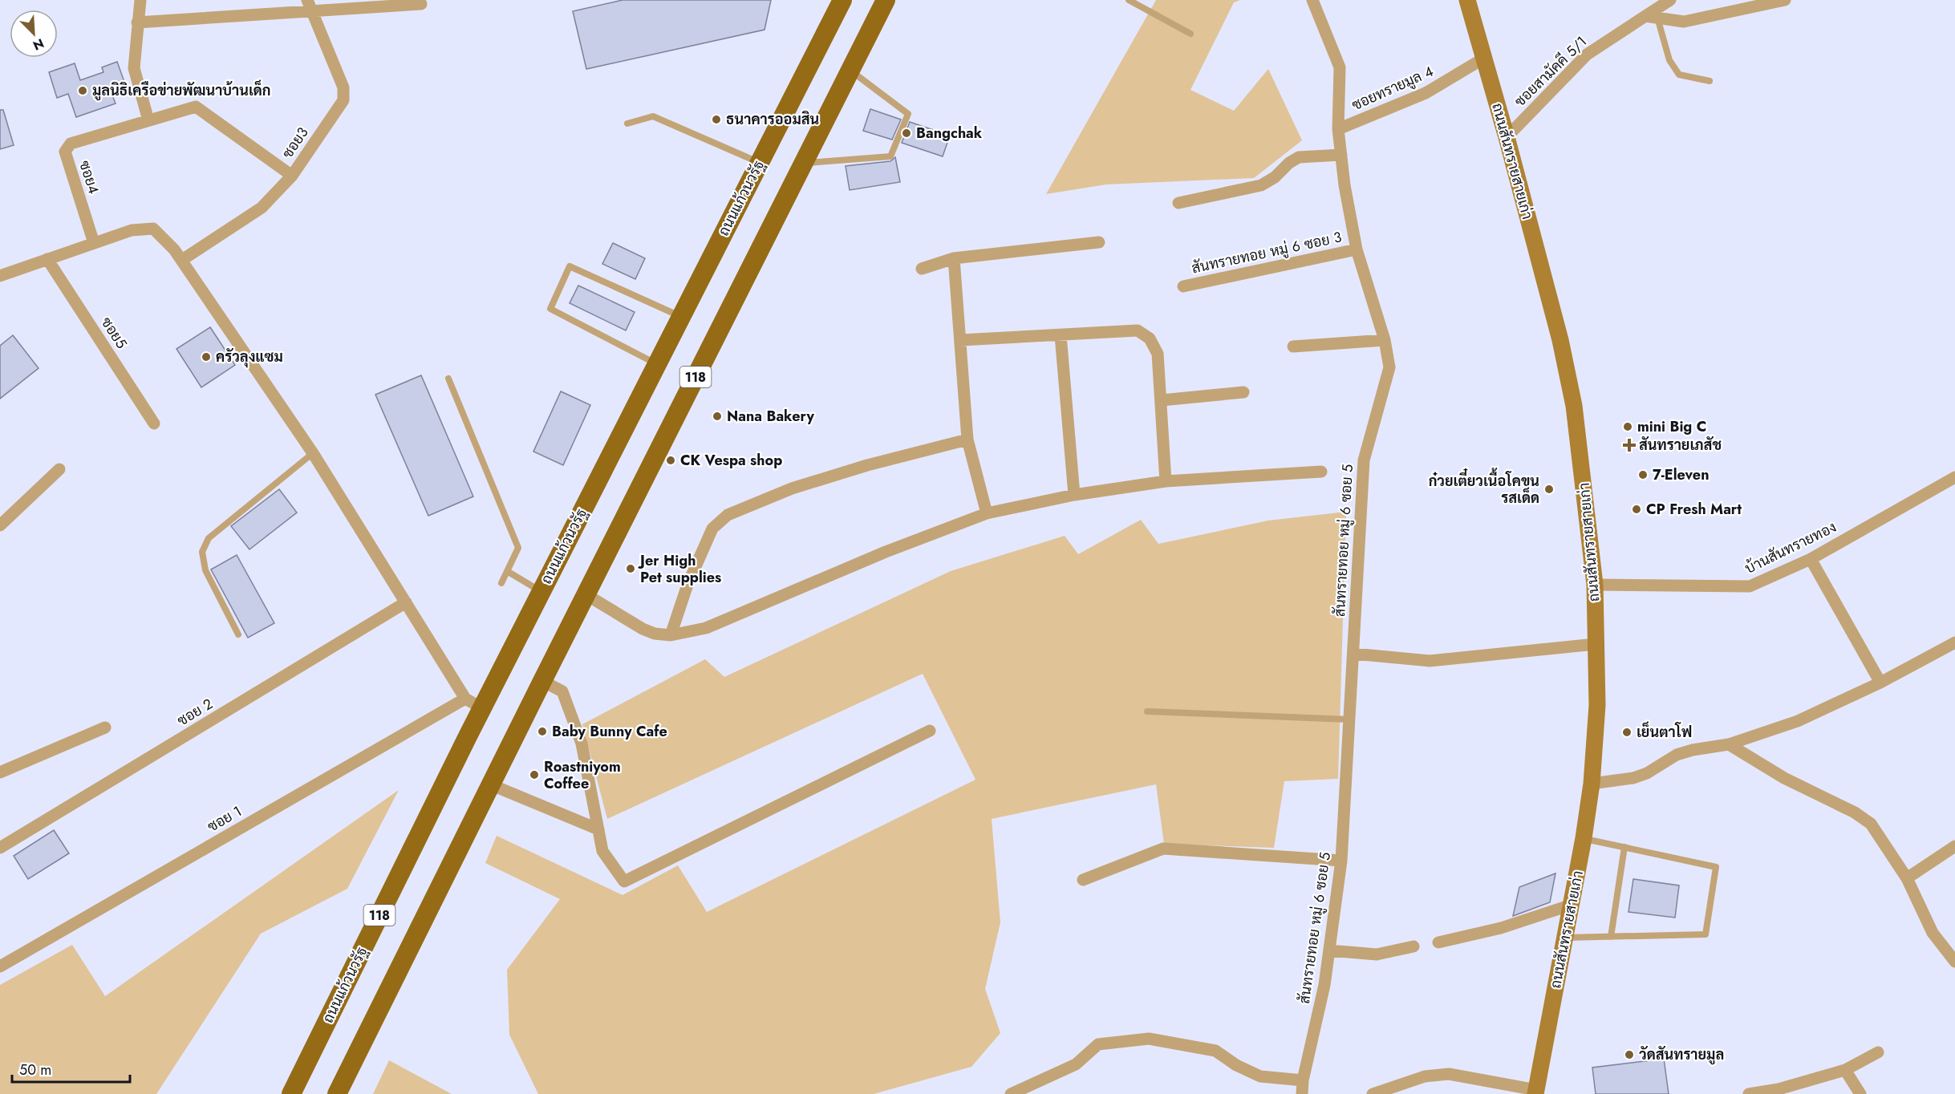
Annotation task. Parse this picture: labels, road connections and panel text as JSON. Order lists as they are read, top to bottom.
{
  "streets": {
    "main road": ["ถนนสันทรายสายเก่า", "ถนนแก้วนวรัฐ", "118"],
    "street": [
      "ซอยสามัคคี 5/1",
      "ซอยทรายมูล 4",
      "ซอย3",
      "ซอย4",
      "สันทรายทอย หมู่ 6 ซอย 3",
      "ซอย5",
      "สันทรายทอย หมู่ 6 ซอย 5",
      "บ้านสันทรายทอง",
      "ซอย 2",
      "ซอย 1"
    ]
  },
  "crossings": [
    ["ซอยสามัคคี 5/1", "ถนนสันทรายสายเก่า"],
    ["ซอยทรายมูล 4", "ถนนสันทรายสายเก่า"],
    ["ซอยทรายมูล 4", "สันทรายทอย หมู่ 6 ซอย 5"],
    ["ถนนสันทรายสายเก่า", "บ้านสันทรายทอง"],
    ["ถนนแก้วนวรัฐ", "ซอย 1"],
    ["สันทรายทอย หมู่ 6 ซอย 3", "สันทรายทอย หมู่ 6 ซอย 5"]
  ],
  "places": {
    "other": [
      "มูลนิธิเครือข่ายพัฒนาบ้านเด็ก",
      "ธนาคารออมสิน",
      "Bangchak",
      "ครัวลุงแซม",
      "Nana Bakery",
      "mini Big C",
      "CK Vespa shop",
      "7-Eleven",
      "ก๋วยเตี๋ยวเนื้อโคขุน รสเด็ด",
      "CP Fresh Mart",
      "Jer High Pet supplies",
      "Baby Bunny Cafe",
      "เย็นตาโฟ",
      "Roastniyom Coffee",
      "วัดสันทรายมูล"
    ],
    "health": ["สันทรายเภสัช"]
  },
  "scale_bar": "50 m",
  "north": "bottom right"
}
